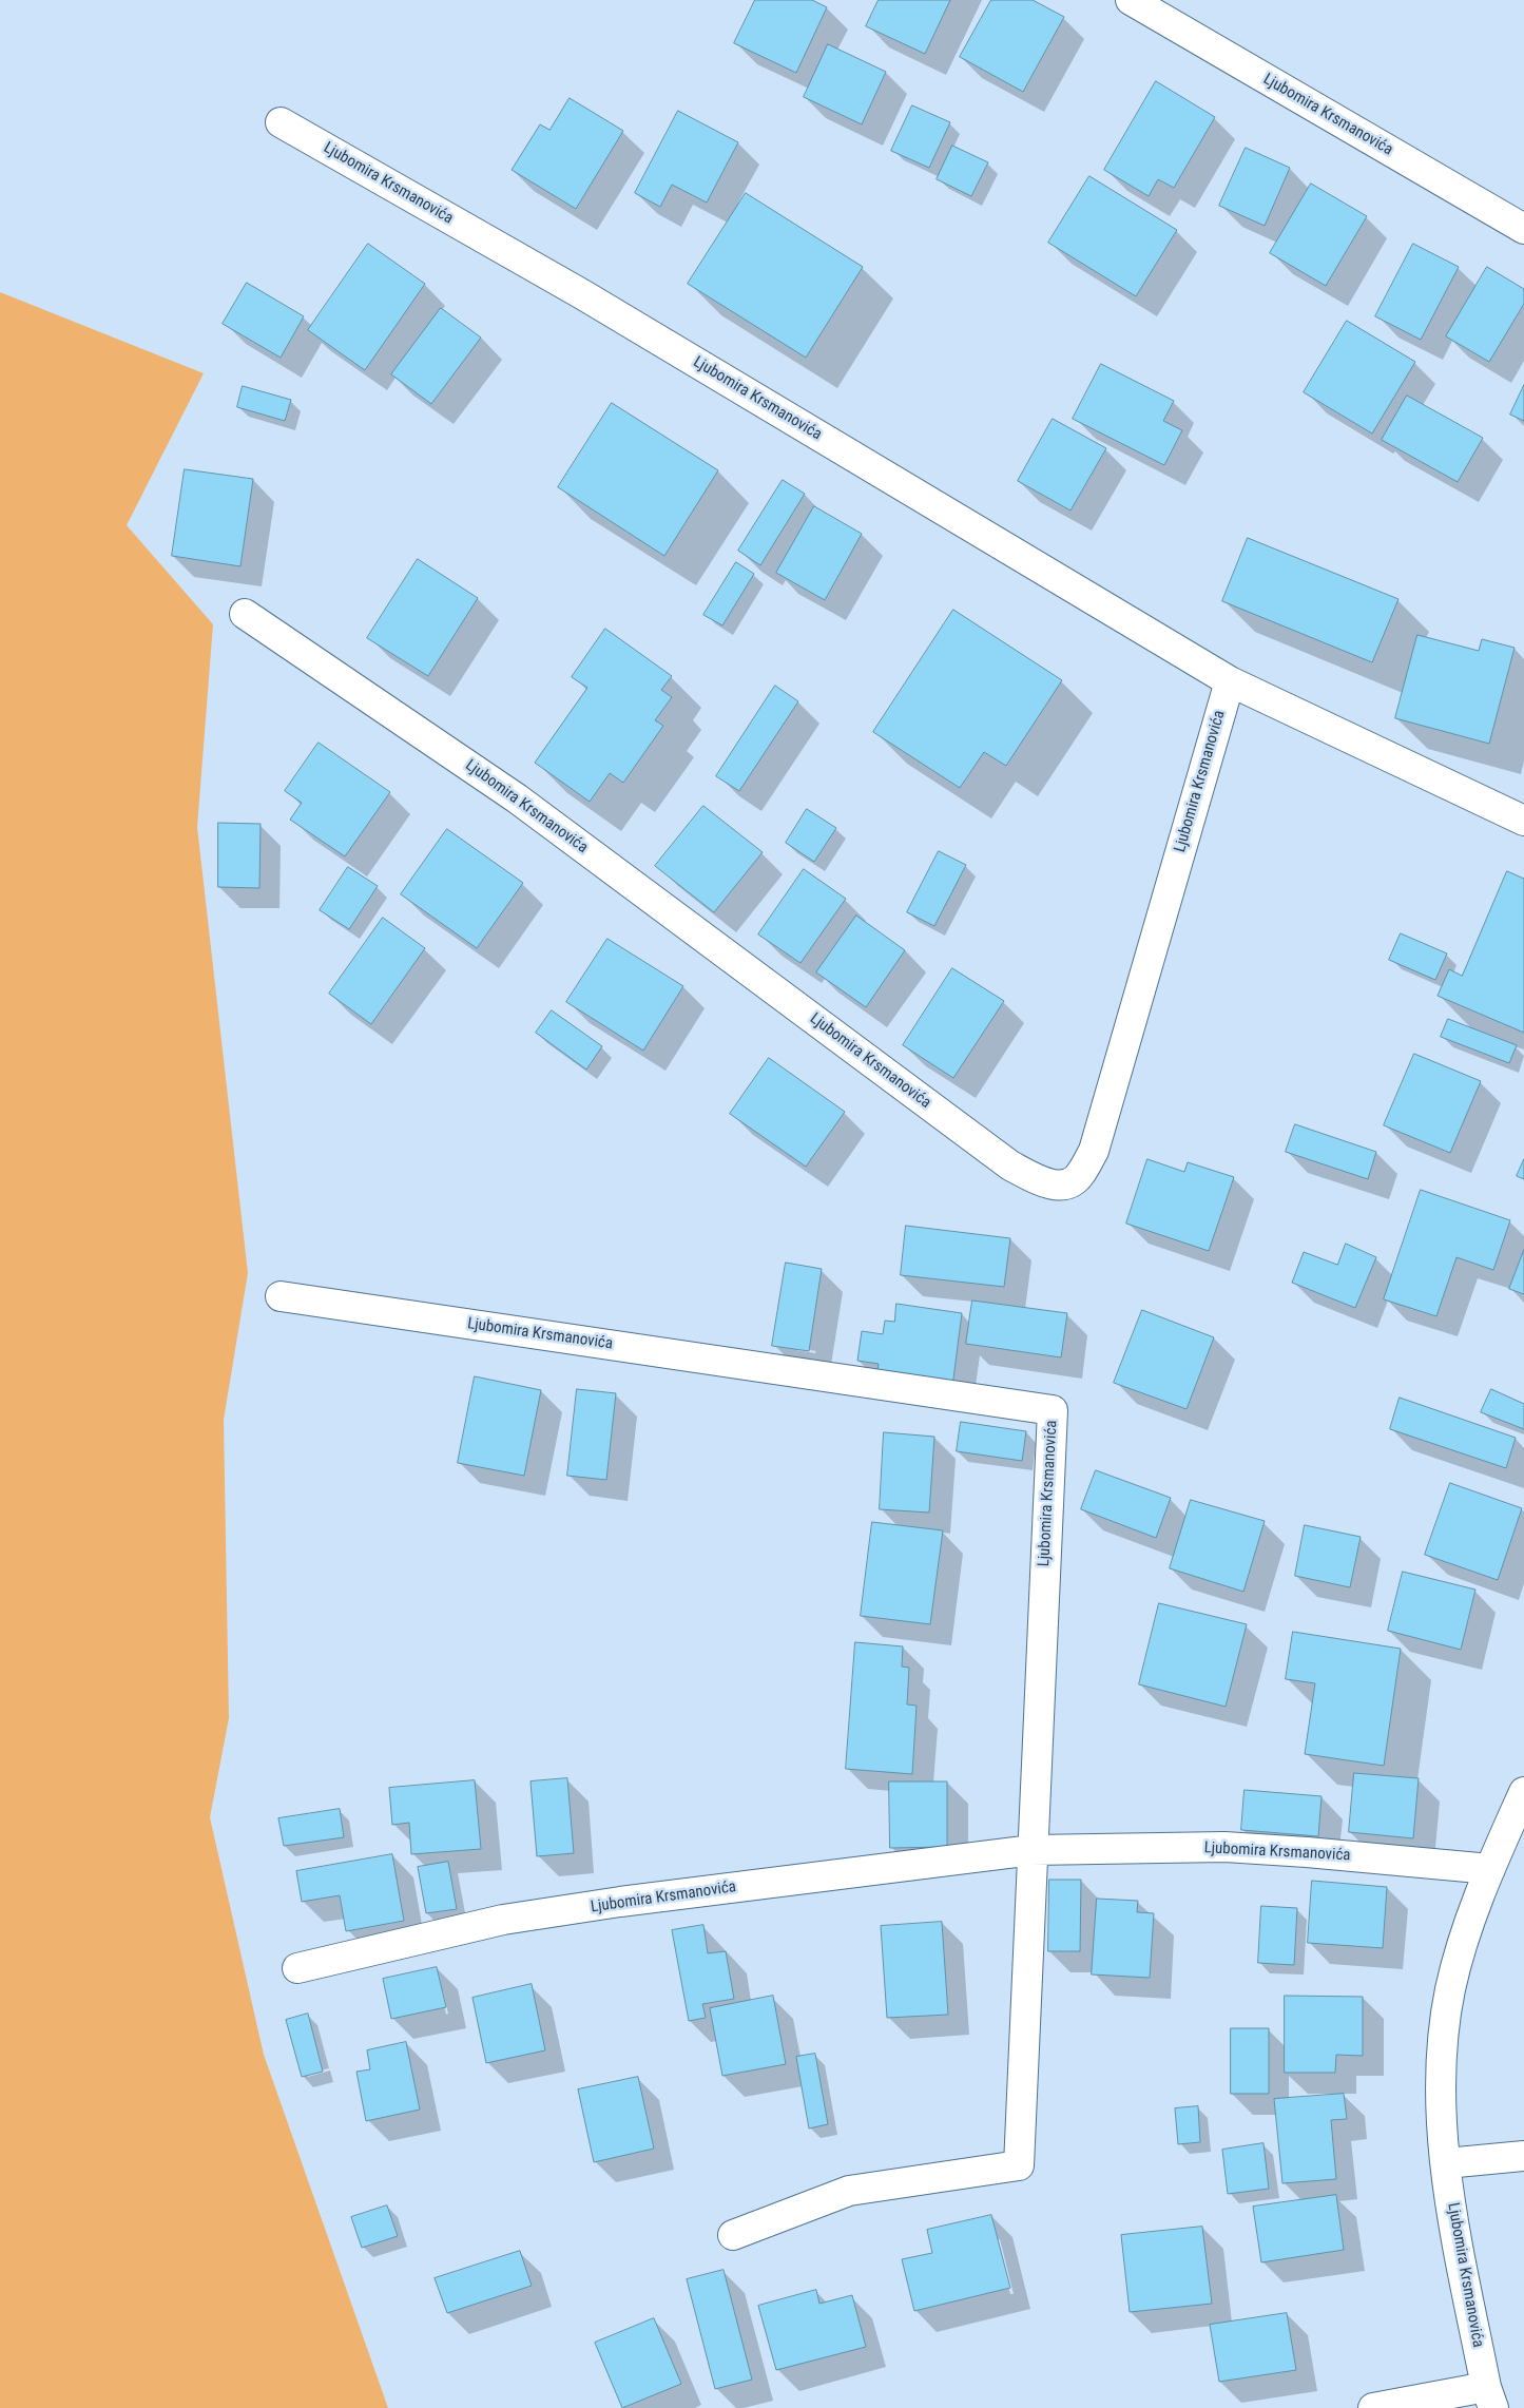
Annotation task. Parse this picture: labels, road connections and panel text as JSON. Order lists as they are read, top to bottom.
{
  "streets": {
    "street": ["Ljubomira Krsmanovića"]
  }
}
